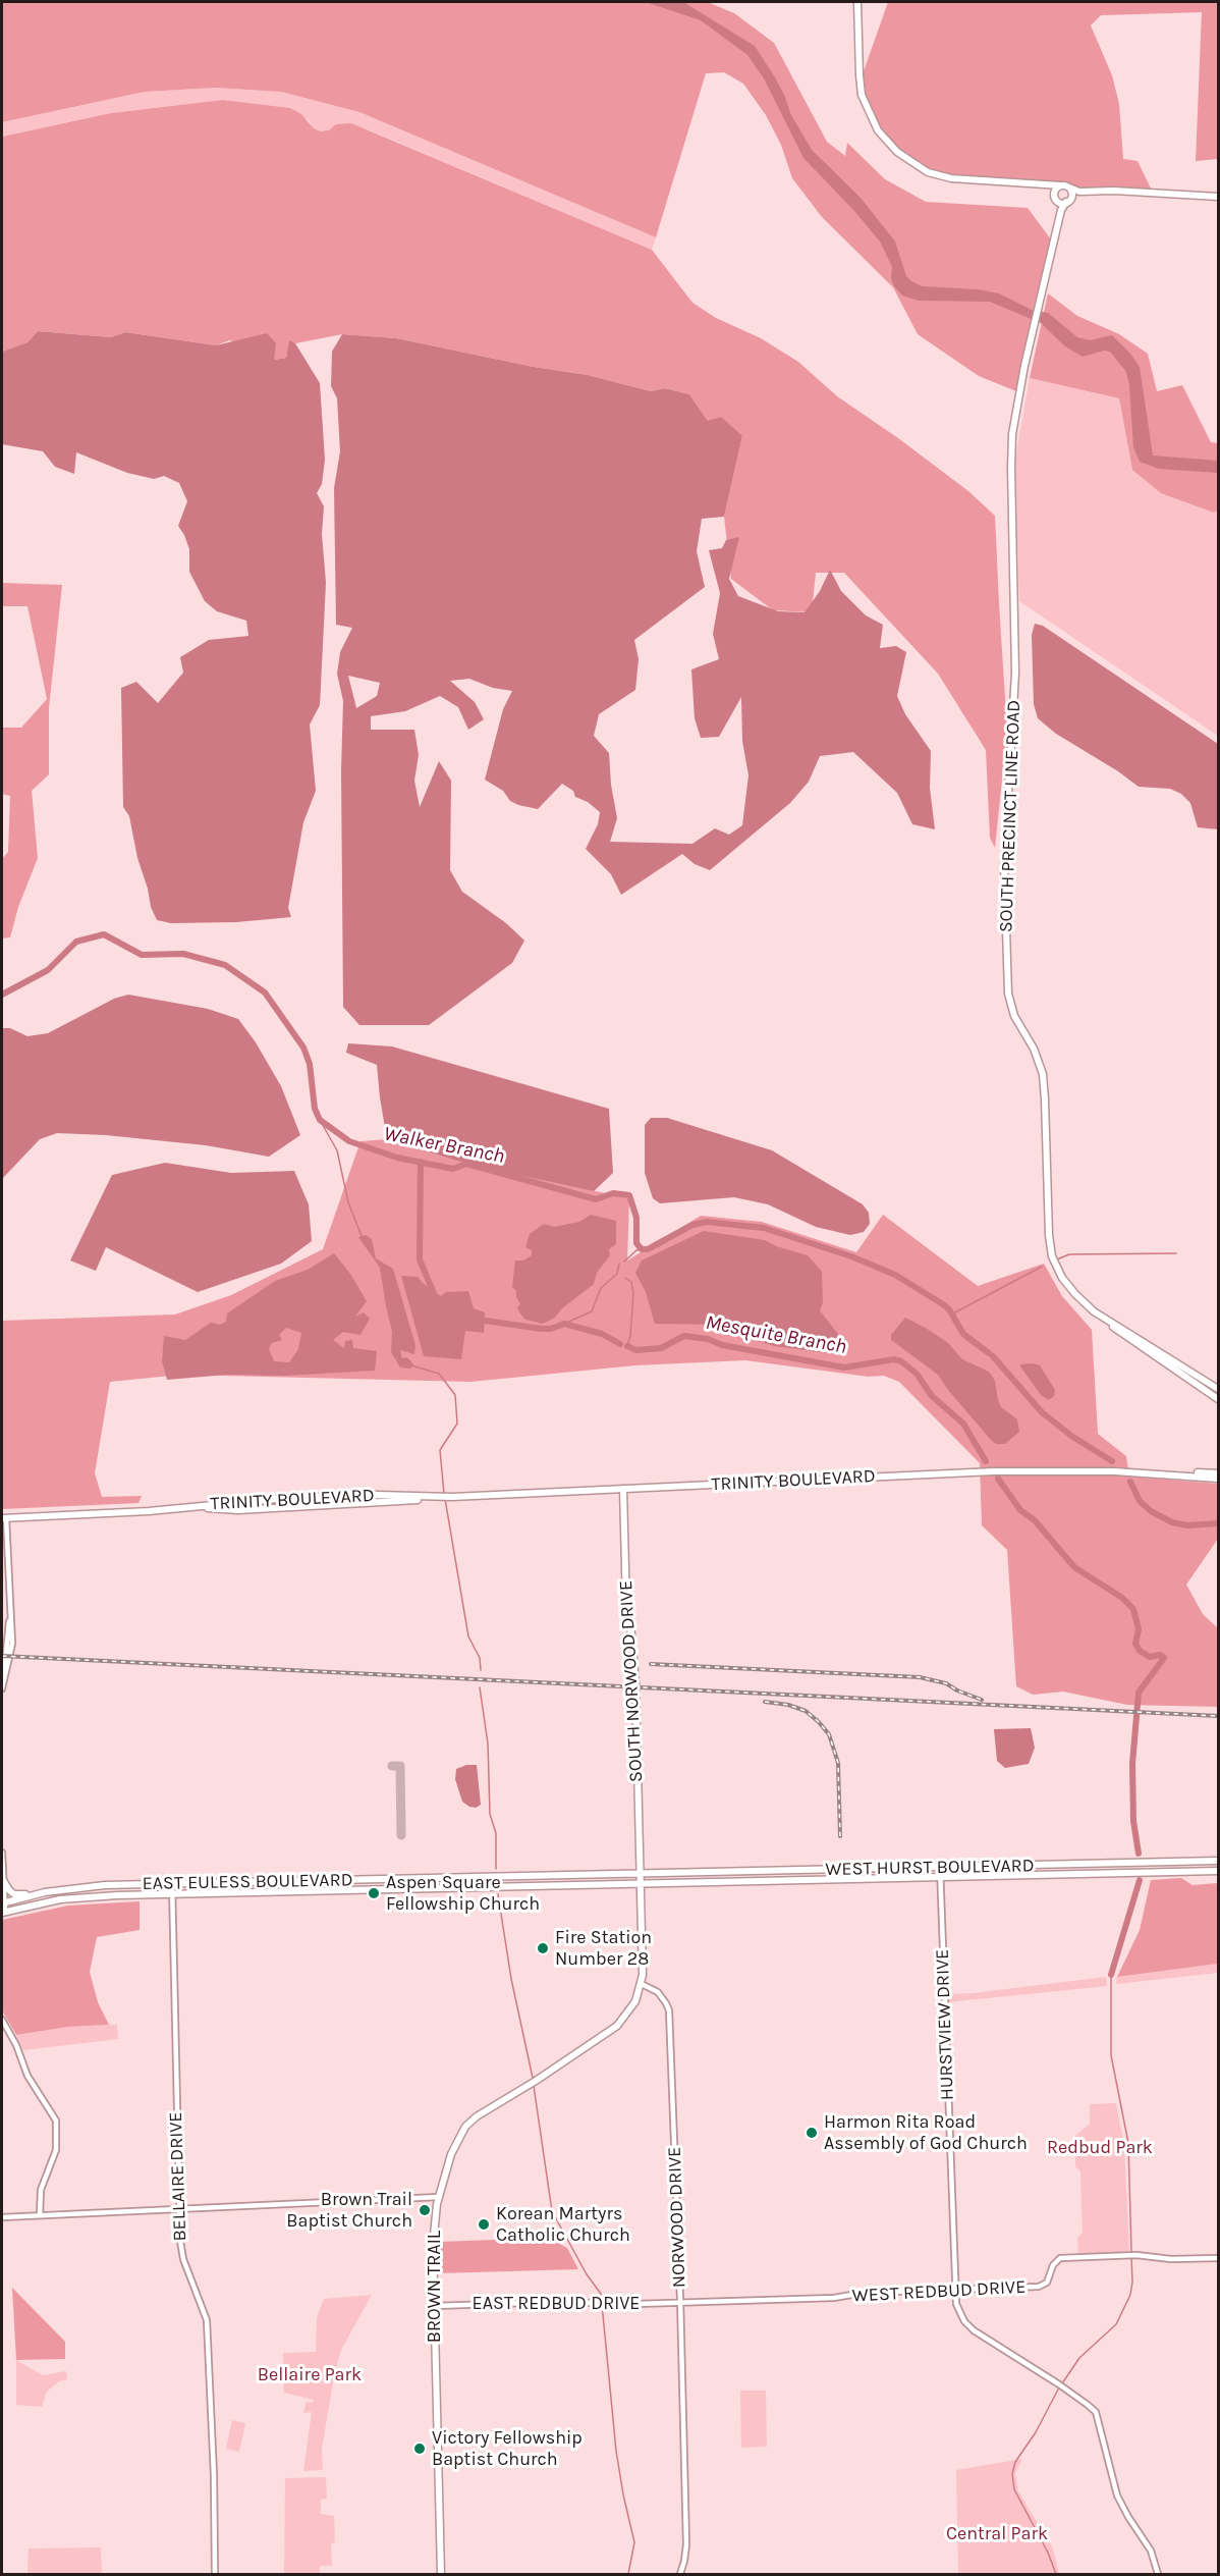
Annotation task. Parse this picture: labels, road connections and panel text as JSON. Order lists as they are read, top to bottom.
{
  "streets": {
    "main road": [
      "SOUTH PRECINCT LINE ROAD",
      "TRINITY BOULEVARD",
      "SOUTH NORWOOD DRIVE",
      "WEST HURST BOULEVARD",
      "EAST EULESS BOULEVARD",
      "BROWN TRAIL"
    ],
    "street": [
      "HURSTVIEW DRIVE",
      "BELLAIRE DRIVE",
      "NORWOOD DRIVE",
      "WEST REDBUD DRIVE",
      "EAST REDBUD DRIVE"
    ]
  },
  "crossings": [
    ["TRINITY BOULEVARD", "SOUTH NORWOOD DRIVE"],
    ["SOUTH NORWOOD DRIVE", "WEST HURST BOULEVARD"],
    ["SOUTH NORWOOD DRIVE", "EAST EULESS BOULEVARD"],
    ["WEST HURST BOULEVARD", "EAST EULESS BOULEVARD"],
    ["WEST HURST BOULEVARD", "HURSTVIEW DRIVE"],
    ["EAST EULESS BOULEVARD", "BELLAIRE DRIVE"],
    ["HURSTVIEW DRIVE", "WEST REDBUD DRIVE"],
    ["NORWOOD DRIVE", "BROWN TRAIL"],
    ["NORWOOD DRIVE", "WEST REDBUD DRIVE"],
    ["NORWOOD DRIVE", "EAST REDBUD DRIVE"],
    ["BROWN TRAIL", "EAST REDBUD DRIVE"],
    ["WEST REDBUD DRIVE", "EAST REDBUD DRIVE"]
  ],
  "water": ["Walker Branch", "Mesquite Branch"],
  "parks": ["Redbud Park", "Bellaire Park", "Central Park"],
  "places": [
    "Aspen Square Fellowship Church",
    "Fire Station Number 28",
    "Harmon Rita Road Assembly of God Church",
    "Brown Trail Baptist Church",
    "Korean Martyrs Catholic Church",
    "Victory Fellowship Baptist Church"
  ]
}
